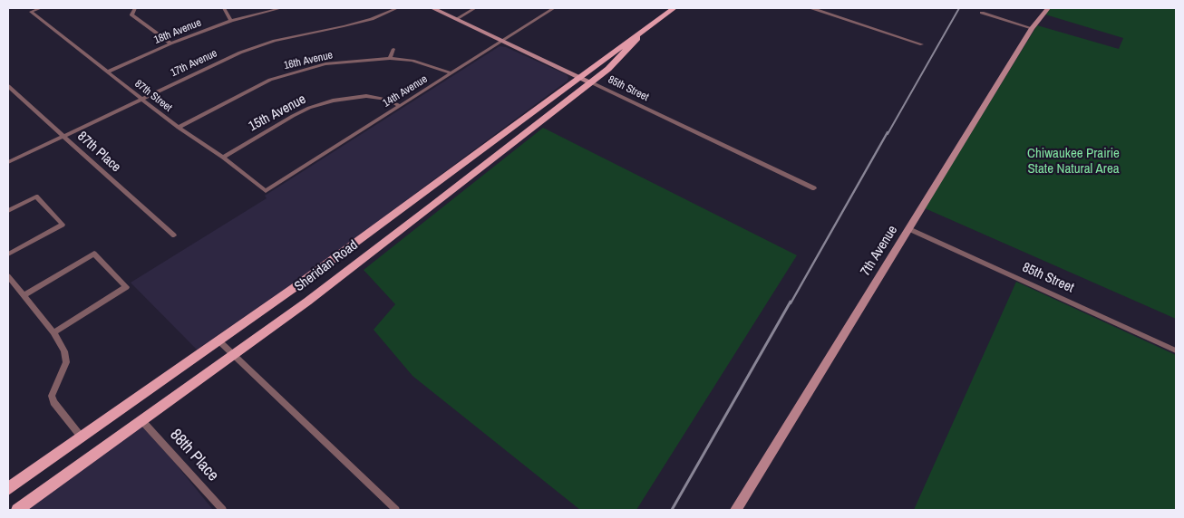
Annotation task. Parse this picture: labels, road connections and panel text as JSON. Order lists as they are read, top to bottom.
{
  "streets": {
    "main road": ["Sheridan Road"],
    "street": [
      "18th Avenue",
      "16th Avenue",
      "17th Avenue",
      "85th Street",
      "14th Avenue",
      "87th Street",
      "15th Avenue",
      "87th Place",
      "7th Avenue",
      "88th Place"
    ]
  },
  "crossings": [
    ["18th Avenue", "87th Street"],
    ["16th Avenue", "14th Avenue"],
    ["16th Avenue", "87th Street"],
    ["17th Avenue", "87th Street"],
    ["17th Avenue", "87th Place"],
    ["85th Street", "14th Avenue"],
    ["85th Street", "7th Avenue"],
    ["85th Street", "Sheridan Road"],
    ["14th Avenue", "87th Street"],
    ["14th Avenue", "15th Avenue"],
    ["87th Street", "15th Avenue"],
    ["Sheridan Road", "88th Place"]
  ],
  "parks": ["Chiwaukee Prairie State Natural Area"]
}
